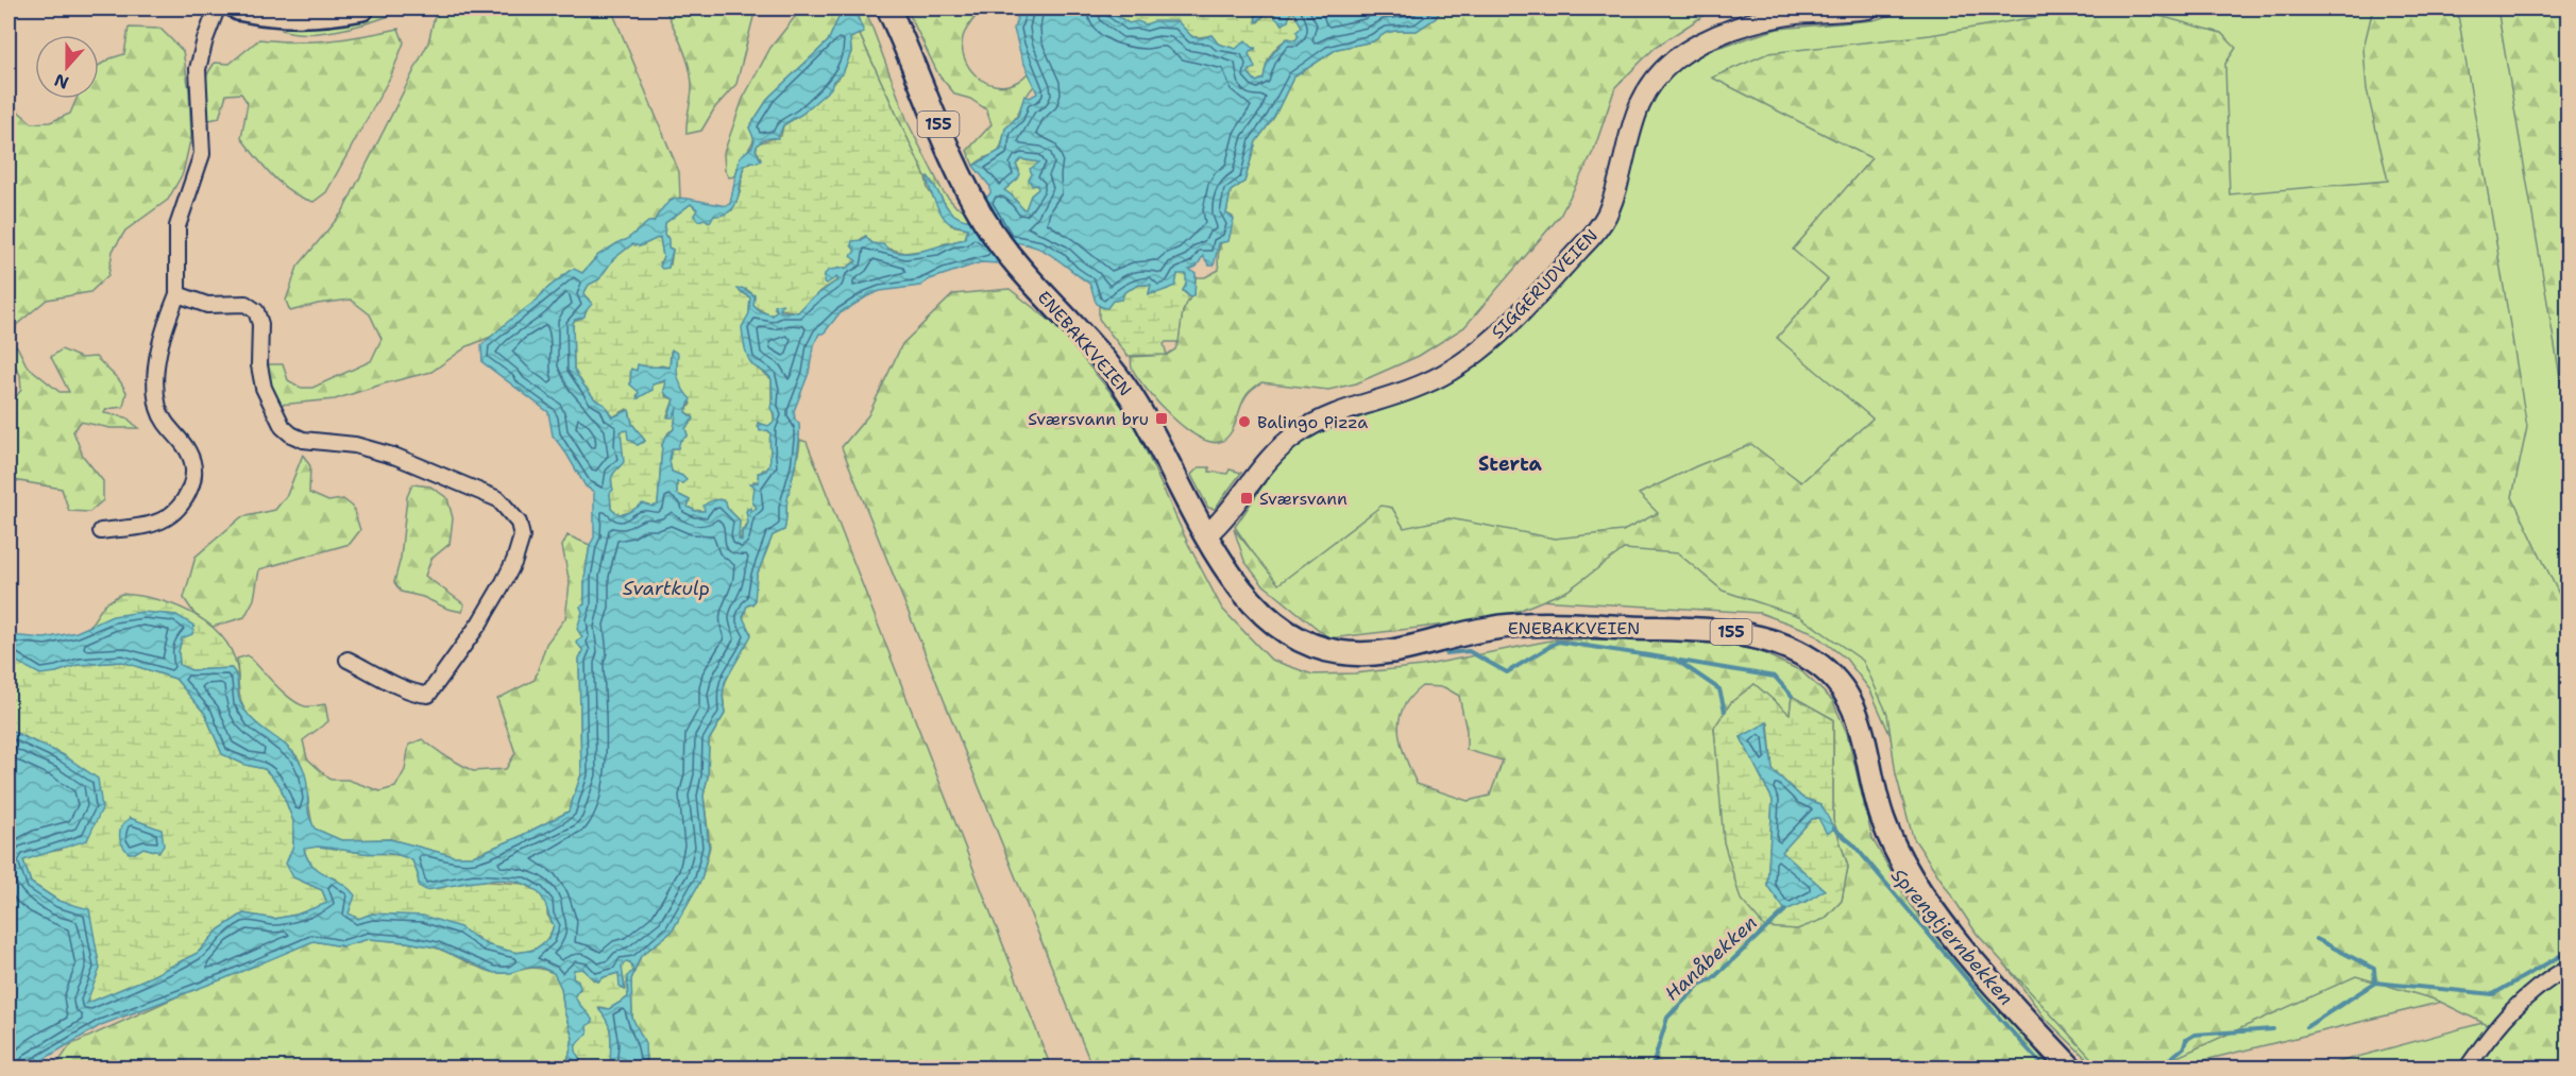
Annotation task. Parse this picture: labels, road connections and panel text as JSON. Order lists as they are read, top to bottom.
{
  "streets": {
    "main road": ["155", "SIGGERUDVEIEN", "ENEBAKKVEIEN"]
  },
  "crossings": [
    ["SIGGERUDVEIEN", "ENEBAKKVEIEN"]
  ],
  "districts": ["Sterta"],
  "water": ["Svartkulp", "Sprengtjernbekken", "Hanåbekken"],
  "places": {
    "transit": ["Sværsvann bru", "Sværsvann"],
    "other": ["Balingo Pizza"]
  },
  "north": "bottom"
}
